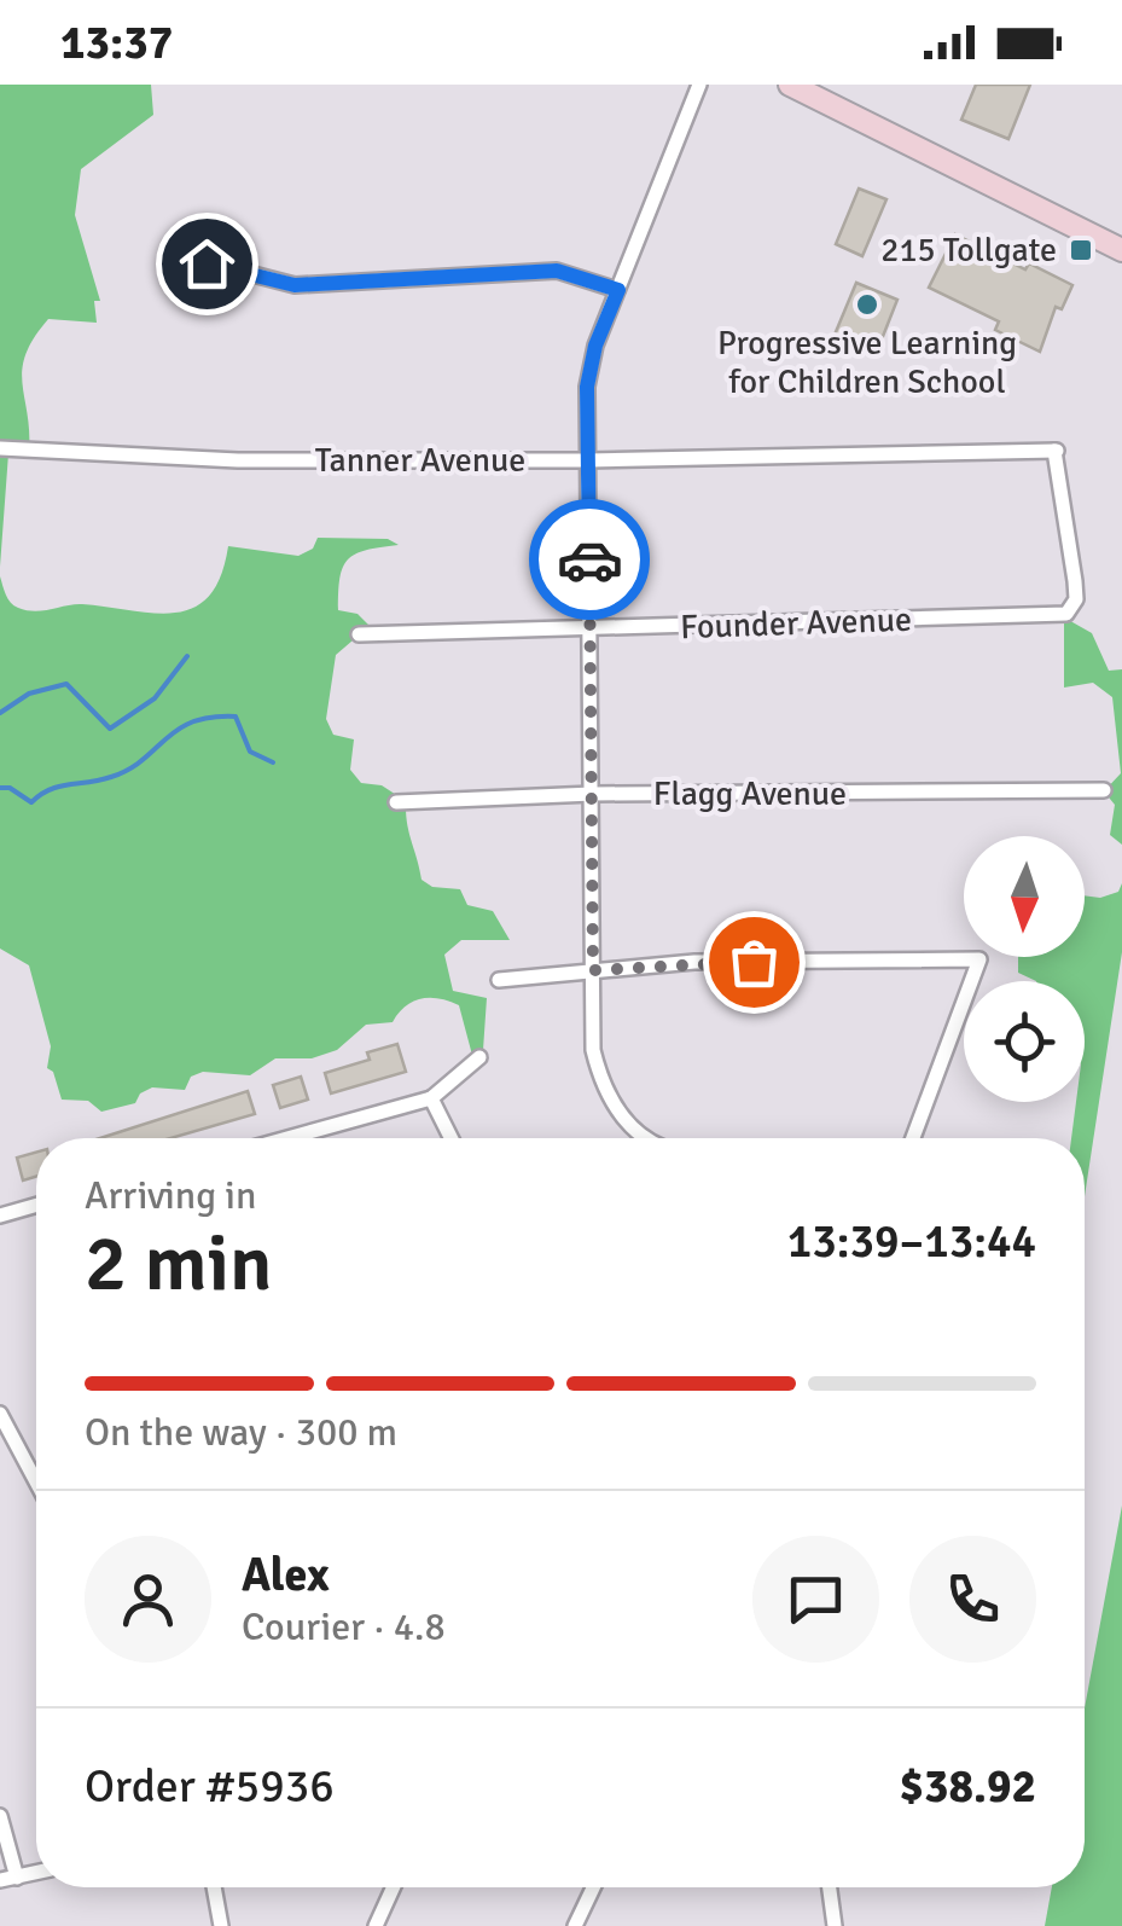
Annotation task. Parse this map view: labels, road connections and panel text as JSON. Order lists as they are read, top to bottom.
{
  "streets": {
    "street": ["Tanner Avenue", "Founder Avenue", "Flagg Avenue"]
  },
  "crossings": [
    ["Tanner Avenue", "Founder Avenue"]
  ],
  "places": {
    "transit": ["215 Tollgate"],
    "other": ["Progressive Learning for Children School"]
  },
  "north": "bottom",
  "page": {
    "status": "13:37",
    "heading": ["2 min", "Arriving in", "13:39–13:44"],
    "panel": [
      "Alex",
      "Courier · 4.8",
      "Order #5936",
      "$38.92"
    ],
    "bar": "On the way · 300 m"
  }
}
